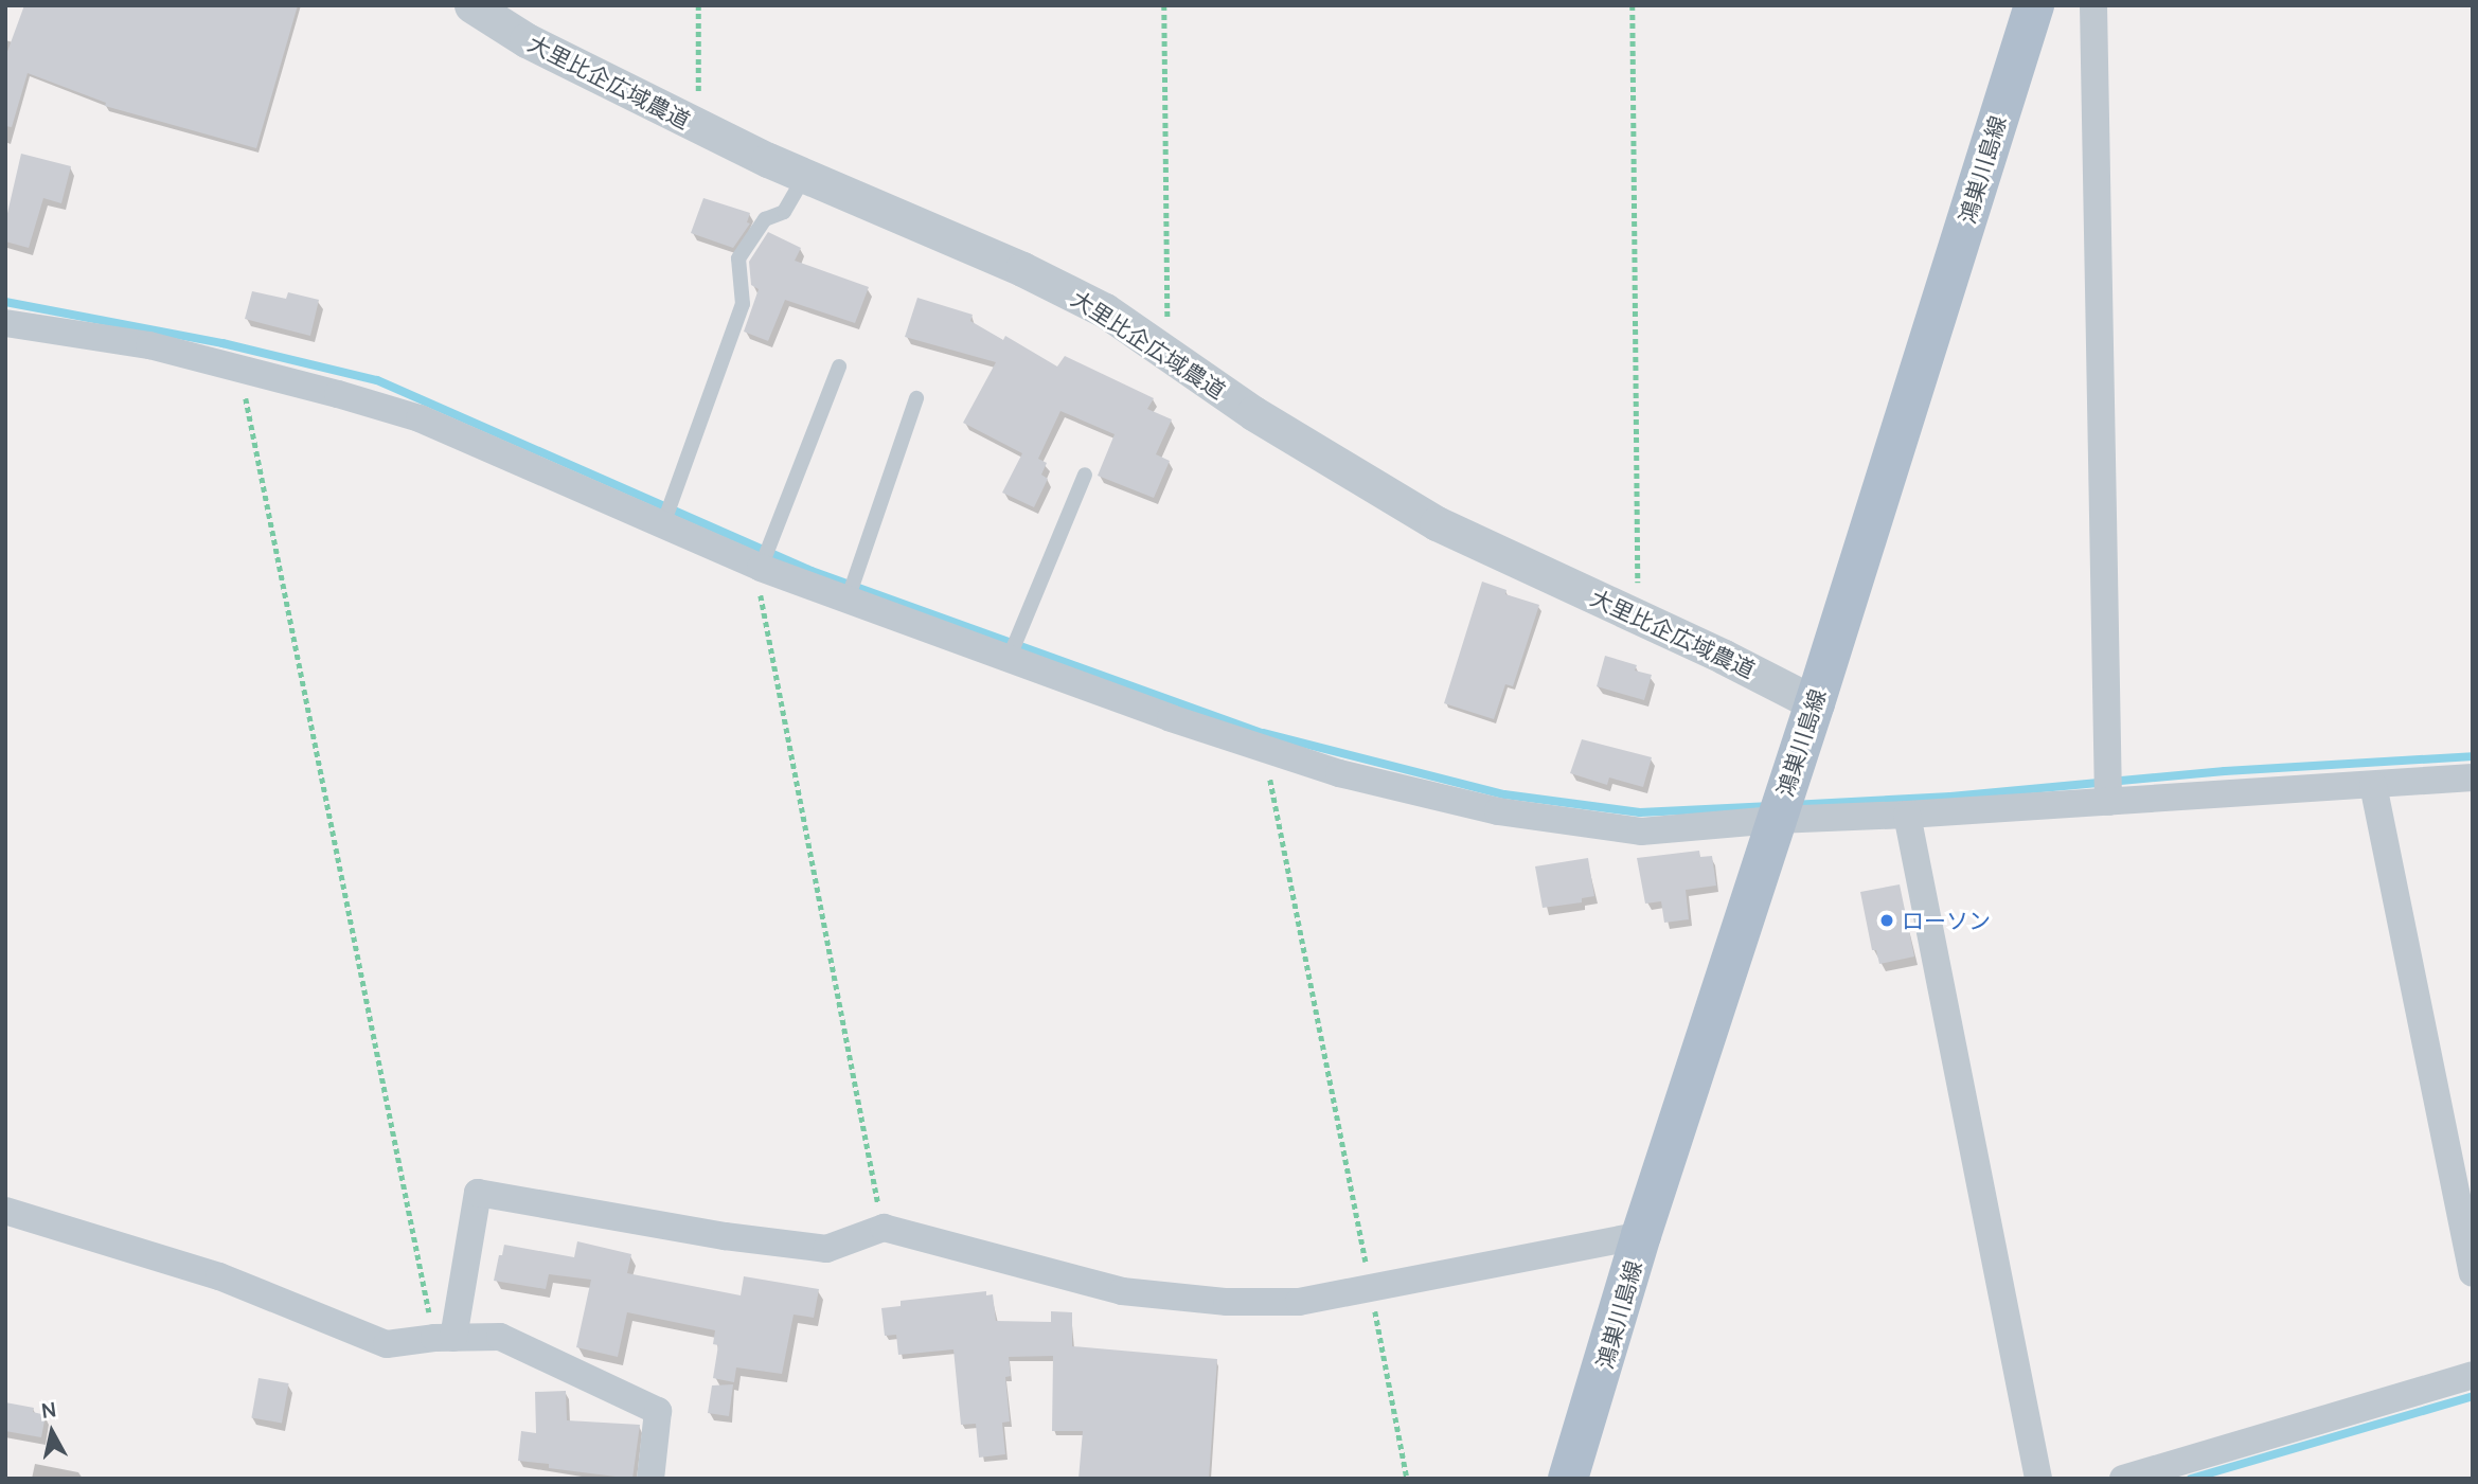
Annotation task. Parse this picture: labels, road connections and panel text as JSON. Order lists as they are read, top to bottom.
{
  "streets": {
    "main road": ["鴻巣川島線"],
    "street": ["大里比企広域農道"]
  },
  "crossings": [
    ["大里比企広域農道", "鴻巣川島線"]
  ],
  "places": ["ローソン"],
  "north": "top"
}
